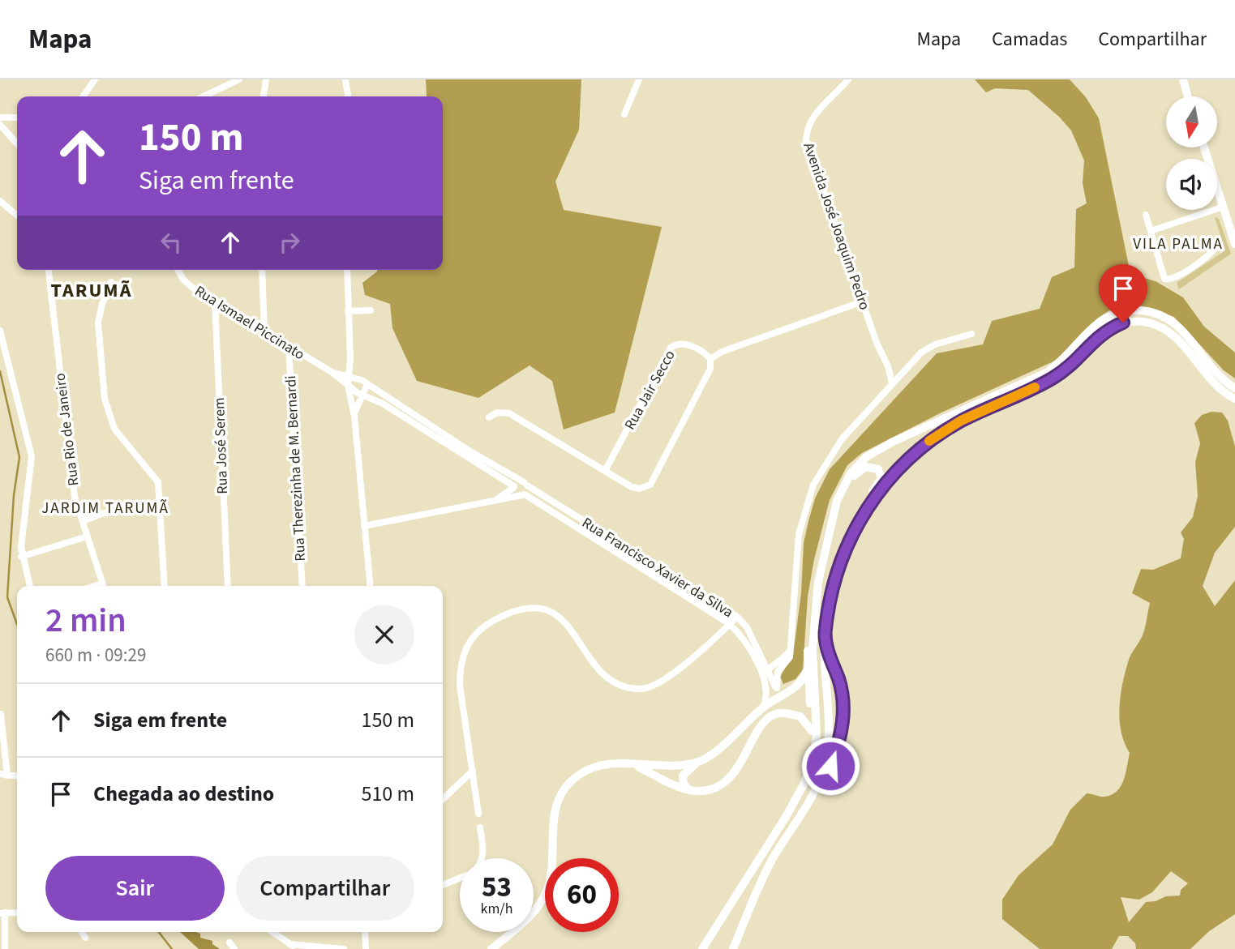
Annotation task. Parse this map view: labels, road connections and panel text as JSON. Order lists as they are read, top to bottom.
{
  "streets": {
    "street": [
      "Avenida José Joaquim Pedro",
      "Rua Ismael Piccinato",
      "Rua Jair Secco",
      "Rua Rio de Janeiro",
      "Rua José Serem",
      "Rua Therezinha de M. Bernardi",
      "Rua Francisco Xavier da Silva"
    ]
  },
  "crossings": [
    ["Rua Ismael Piccinato", "Rua José Serem"],
    ["Rua Ismael Piccinato", "Rua Therezinha de M. Bernardi"],
    ["Rua Ismael Piccinato", "Rua Francisco Xavier da Silva"]
  ],
  "districts": ["VILA PALMA", "TARUMÃ", "JARDIM TARUMÃ"],
  "north": "bottom",
  "page": {
    "header": "Mapa",
    "nav": ["Mapa", "Camadas", "Compartilhar"],
    "turn": ["150 m", "Siga em frente"],
    "heading": ["2 min", "660 m · 09:29"],
    "list": [
      {
        "name": "Siga em frente",
        "value": "150 m"
      },
      {
        "name": "Chegada ao destino",
        "value": "510 m"
      }
    ],
    "buttons": ["Sair", "Compartilhar"],
    "speed": "53 km/h",
    "limit": "60"
  }
}
